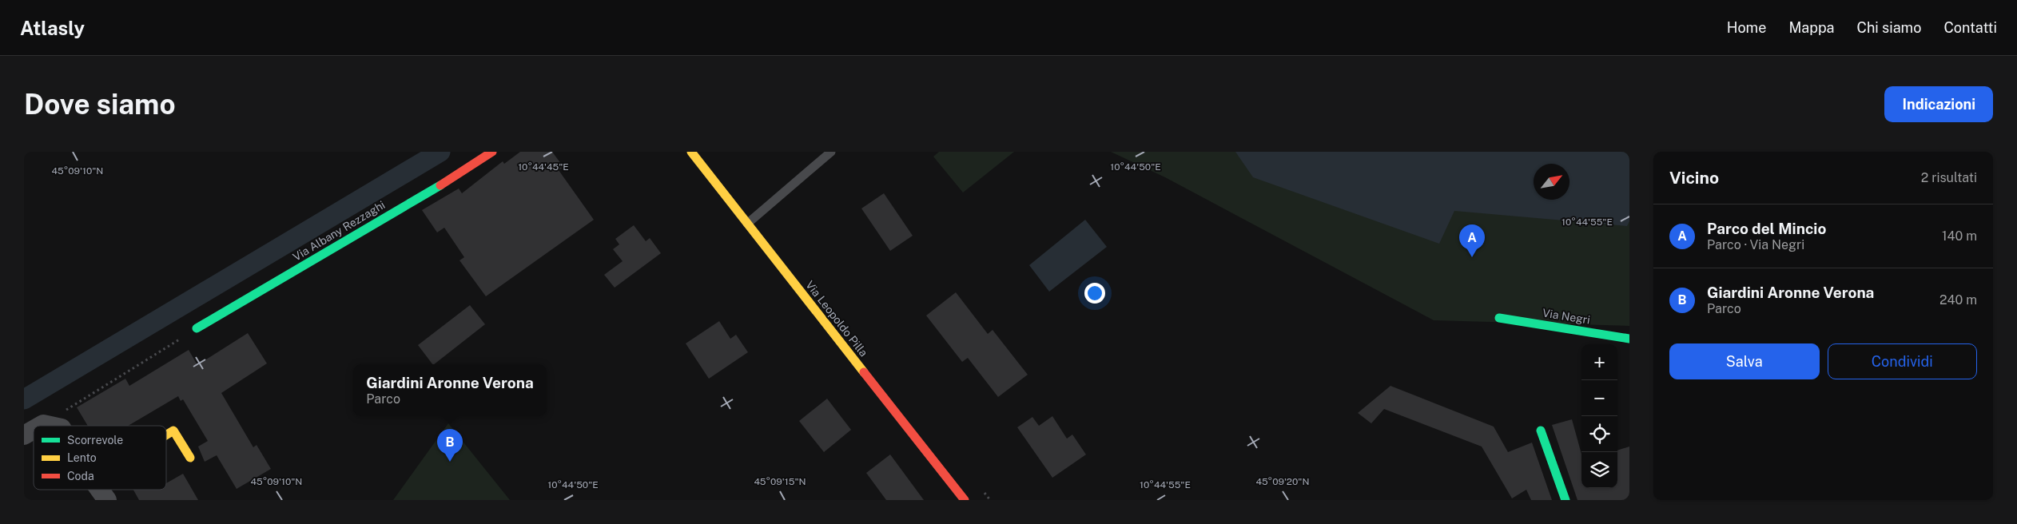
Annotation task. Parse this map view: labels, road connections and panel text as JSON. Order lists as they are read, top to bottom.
{
  "streets": {
    "street": ["Via Albany Rezzaghi", "Via Negri", "Via Leopoldo Pilla"]
  },
  "legend": ["Scorrevole", "Lento", "Coda"],
  "north": "top right",
  "page": {
    "header": "Atlasly",
    "nav": [
      "Home",
      "Mappa",
      "Chi siamo",
      "Contatti"
    ],
    "buttons": [
      "Indicazioni",
      ["Salva", "Condividi"]
    ],
    "title": "Dove siamo",
    "heading": ["Vicino", "2 risultati"],
    "list": [
      {
        "mark": "A",
        "name": "Parco del Mincio",
        "note": "Parco · Via Negri",
        "value": "140 m"
      },
      {
        "mark": "B",
        "name": "Giardini Aronne Verona",
        "note": "Parco",
        "value": "240 m"
      }
    ],
    "pins": ["A", "B"],
    "map_buttons": ["+", "−"],
    "popup": ["Giardini Aronne Verona", "Parco"]
  },
  "coordinates": [
    "10°44'45\"E",
    "10°44'50\"E",
    "45°09'10\"N",
    "10°44'55\"E",
    "45°09'15\"N",
    "45°09'20\"N"
  ]
}
